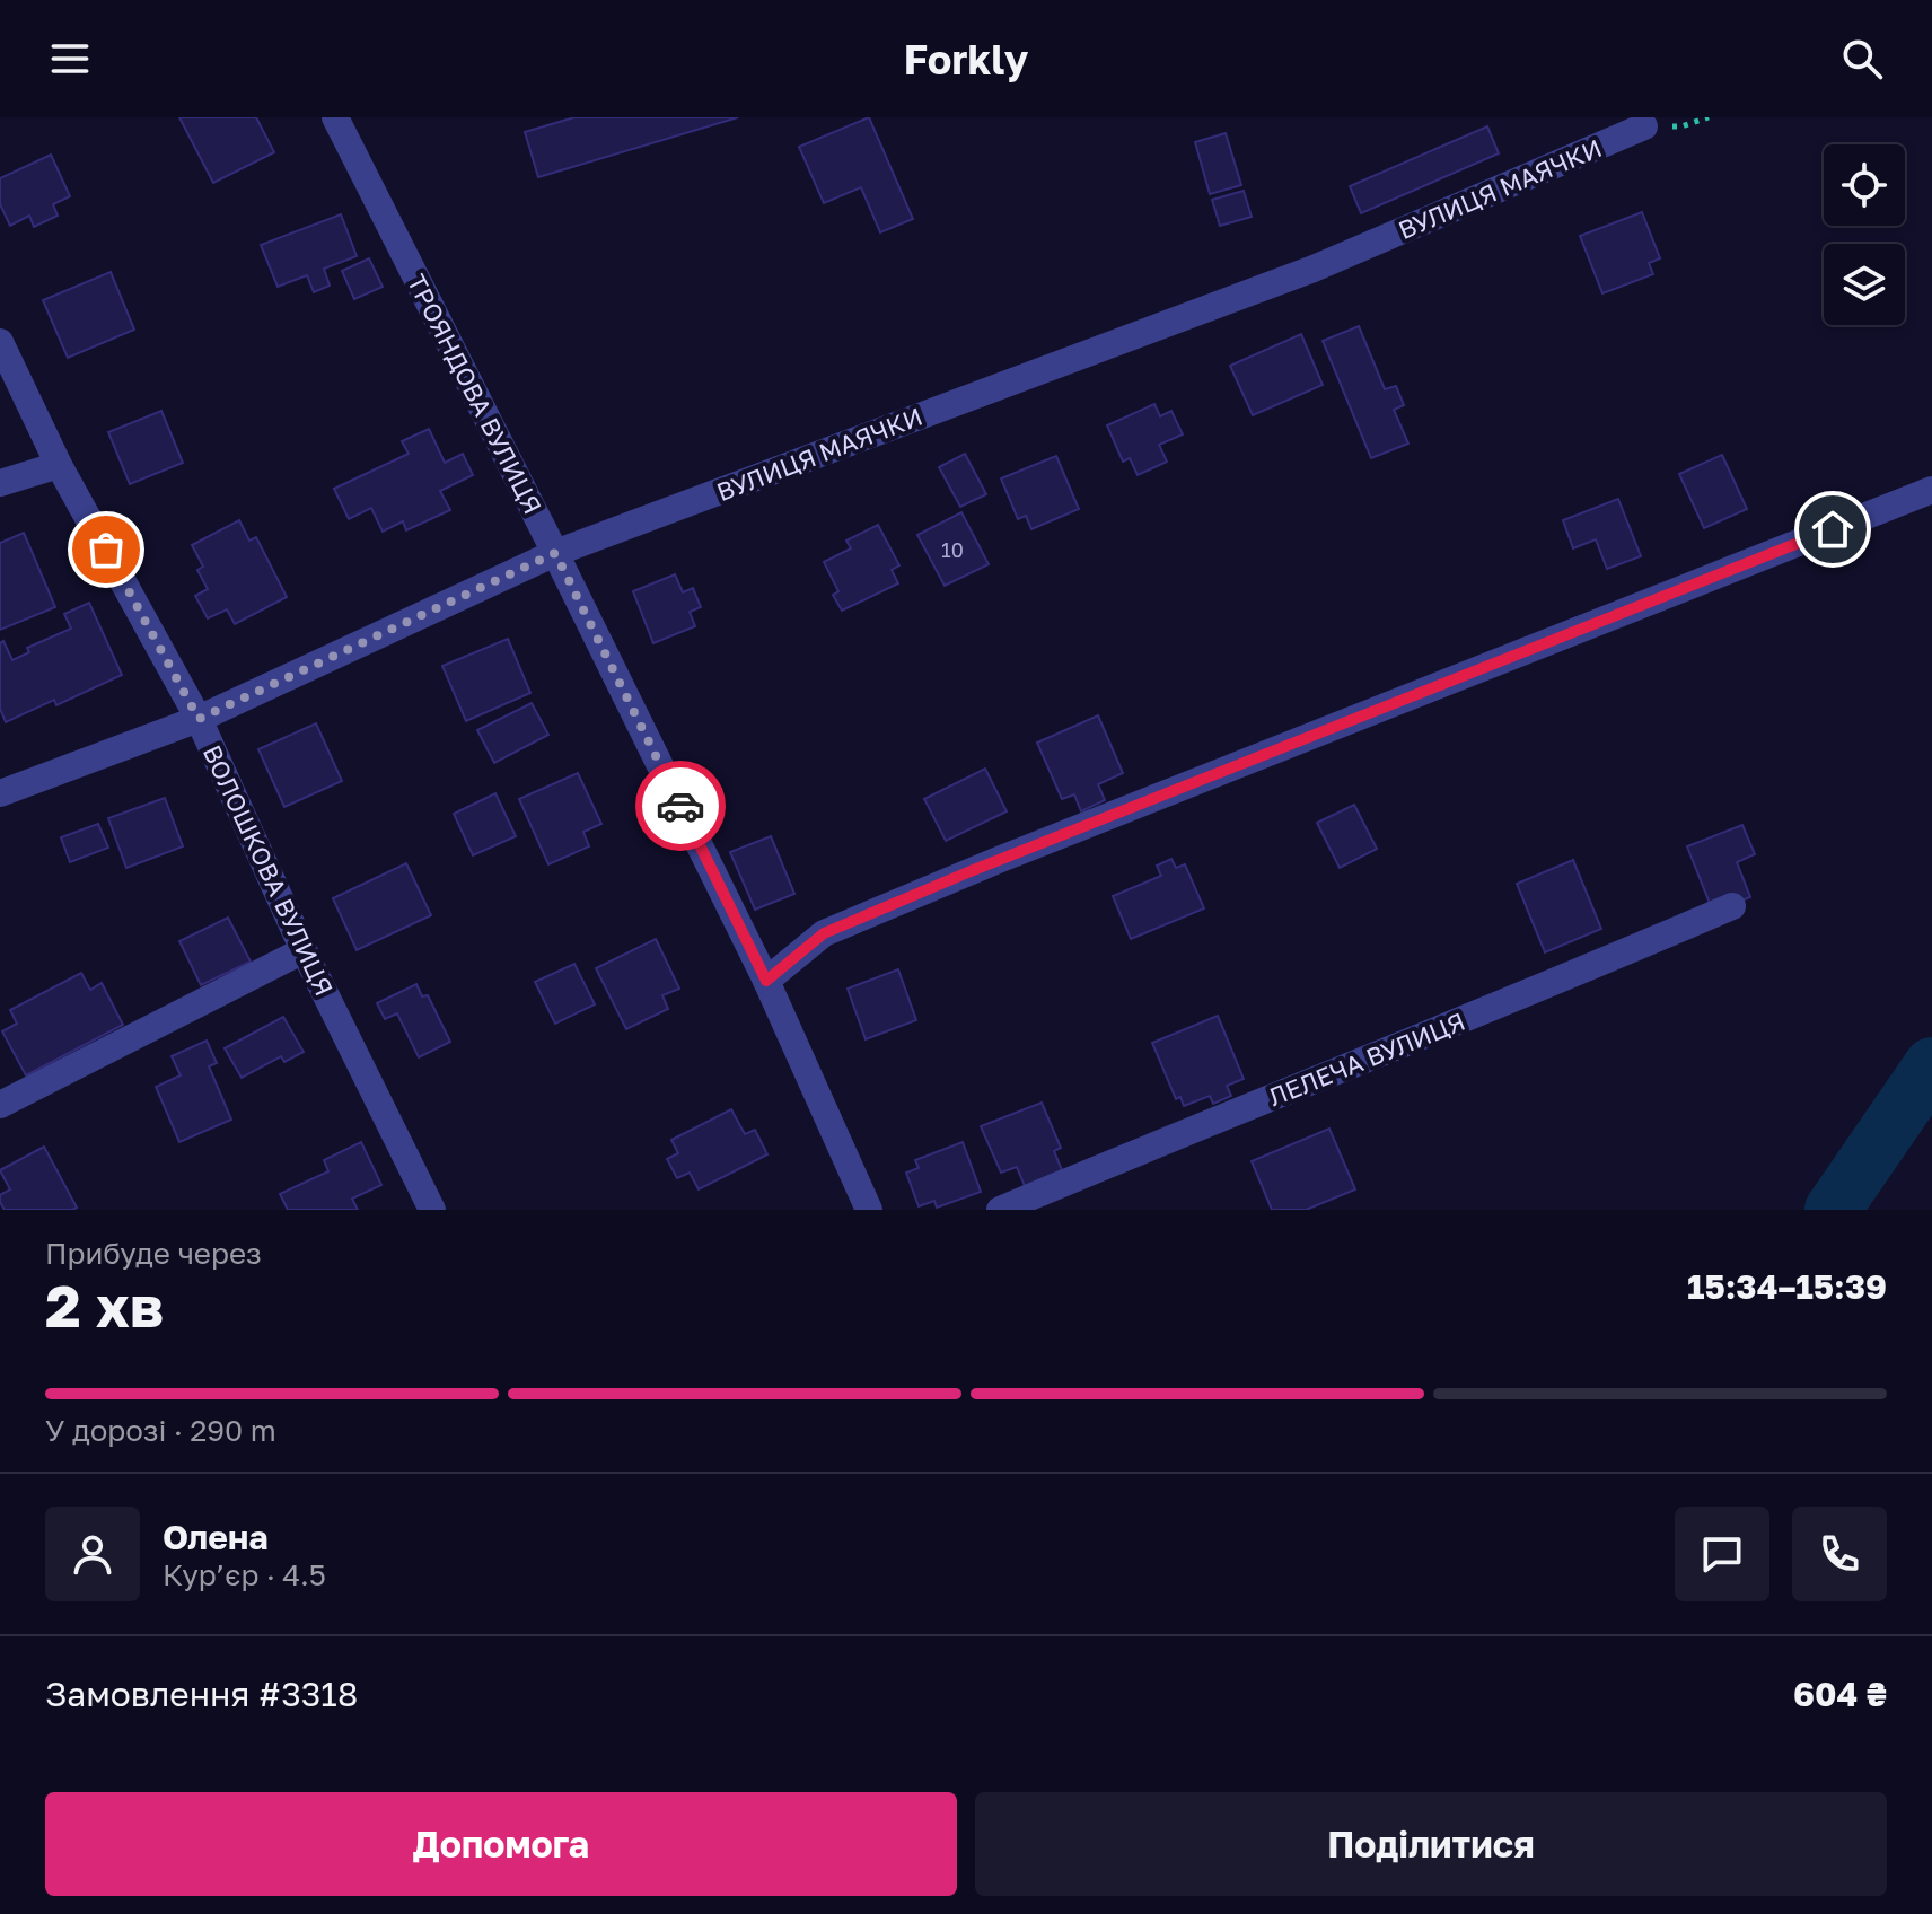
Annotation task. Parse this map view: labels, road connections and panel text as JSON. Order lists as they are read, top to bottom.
{
  "streets": {
    "street": [
      "ВУЛИЦЯ МАЯЧКИ",
      "ТРОЯНДОВА ВУЛИЦЯ",
      "ВОЛОШКОВА ВУЛИЦЯ",
      "ЛЕЛЕЧА ВУЛИЦЯ"
    ]
  },
  "crossings": [
    ["ВУЛИЦЯ МАЯЧКИ", "ТРОЯНДОВА ВУЛИЦЯ"],
    ["ВУЛИЦЯ МАЯЧКИ", "ВОЛОШКОВА ВУЛИЦЯ"]
  ],
  "house_numbers": ["10"],
  "page": {
    "header": "Forkly",
    "heading": ["2 хв", "Прибуде через", "15:34–15:39"],
    "panel": [
      "Олена",
      "Кур’єр · 4.5",
      "Замовлення #3318",
      "604 ₴"
    ],
    "bar": "У дорозі · 290 m",
    "buttons": ["Допомога", "Поділитися"]
  }
}
